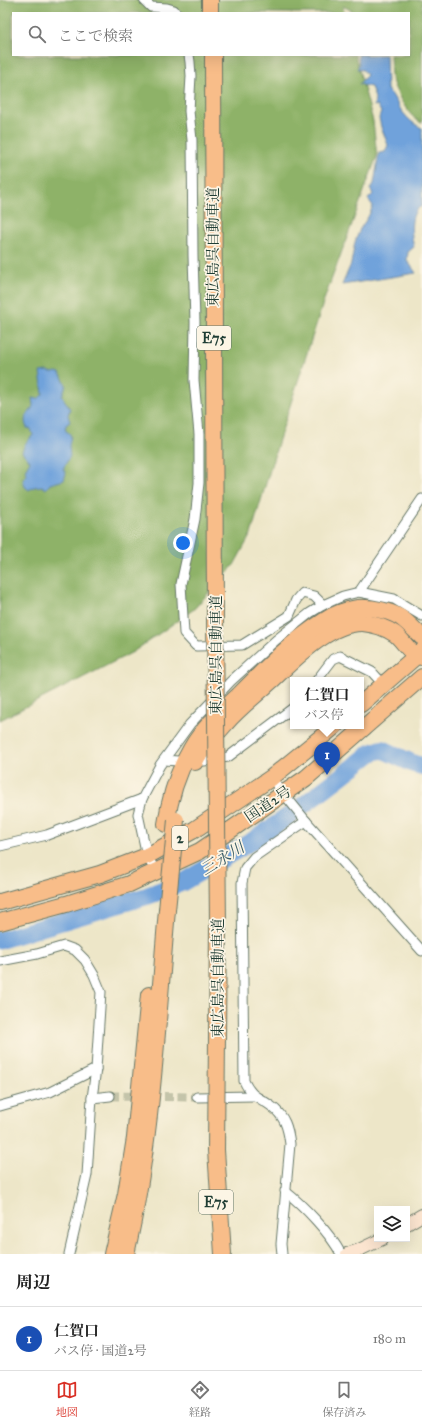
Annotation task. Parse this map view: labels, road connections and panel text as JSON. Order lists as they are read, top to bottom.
{
  "streets": {
    "highway": [
      "東広島呉自動車道",
      "E75",
      "国道2号",
      "2"
    ]
  },
  "water": ["三永川"],
  "page": {
    "search": "ここで検索",
    "popup": ["仁賀口", "バス停"],
    "pins": "1",
    "heading": "周辺",
    "list": [
      {
        "mark": "1",
        "name": "仁賀口",
        "note": "バス停 · 国道2号",
        "value": "180 m"
      }
    ],
    "nav": ["地図", "経路", "保存済み"]
  }
}
